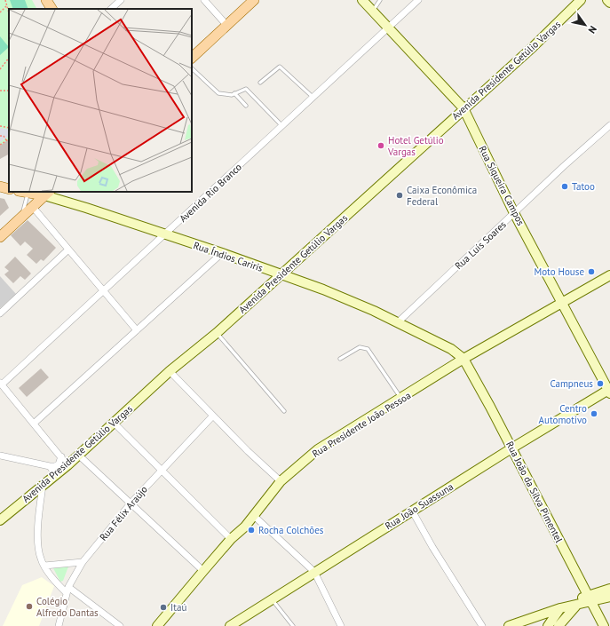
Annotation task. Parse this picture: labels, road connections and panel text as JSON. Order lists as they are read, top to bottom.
{
  "streets": {
    "main road": [
      "Avenida Presidente Getúlio Vargas",
      "Rua Siqueira Campos",
      "Rua Índios Cariris",
      "Rua Presidente João Pessoa",
      "Rua João da Silva Pimentel",
      "Rua João Suassuna"
    ],
    "street": ["Avenida Rio Branco", "Rua Luís Soares", "Rua Félix Araújo"]
  },
  "crossings": [
    ["Avenida Presidente Getúlio Vargas", "Rua Siqueira Campos"],
    ["Avenida Presidente Getúlio Vargas", "Rua Índios Cariris"],
    ["Rua Siqueira Campos", "Avenida Rio Branco"],
    ["Rua Siqueira Campos", "Rua Luís Soares"],
    ["Rua Siqueira Campos", "Rua Presidente João Pessoa"],
    ["Rua Siqueira Campos", "Rua João Suassuna"],
    ["Avenida Rio Branco", "Rua Índios Cariris"],
    ["Rua Luís Soares", "Rua Índios Cariris"],
    ["Rua Índios Cariris", "Rua Presidente João Pessoa"],
    ["Rua Índios Cariris", "Rua João da Silva Pimentel"],
    ["Rua Presidente João Pessoa", "Rua João da Silva Pimentel"],
    ["Rua João da Silva Pimentel", "Rua João Suassuna"]
  ],
  "places": [
    "Hotel Getúlio Vargas",
    "Tatoo",
    "Caixa Econômica Federal",
    "Moto House",
    "Campneus",
    "Centro Automotivo",
    "Rocha Colchões",
    "Colégio Alfredo Dantas",
    "Itaú"
  ],
  "north": "bottom right"
}
